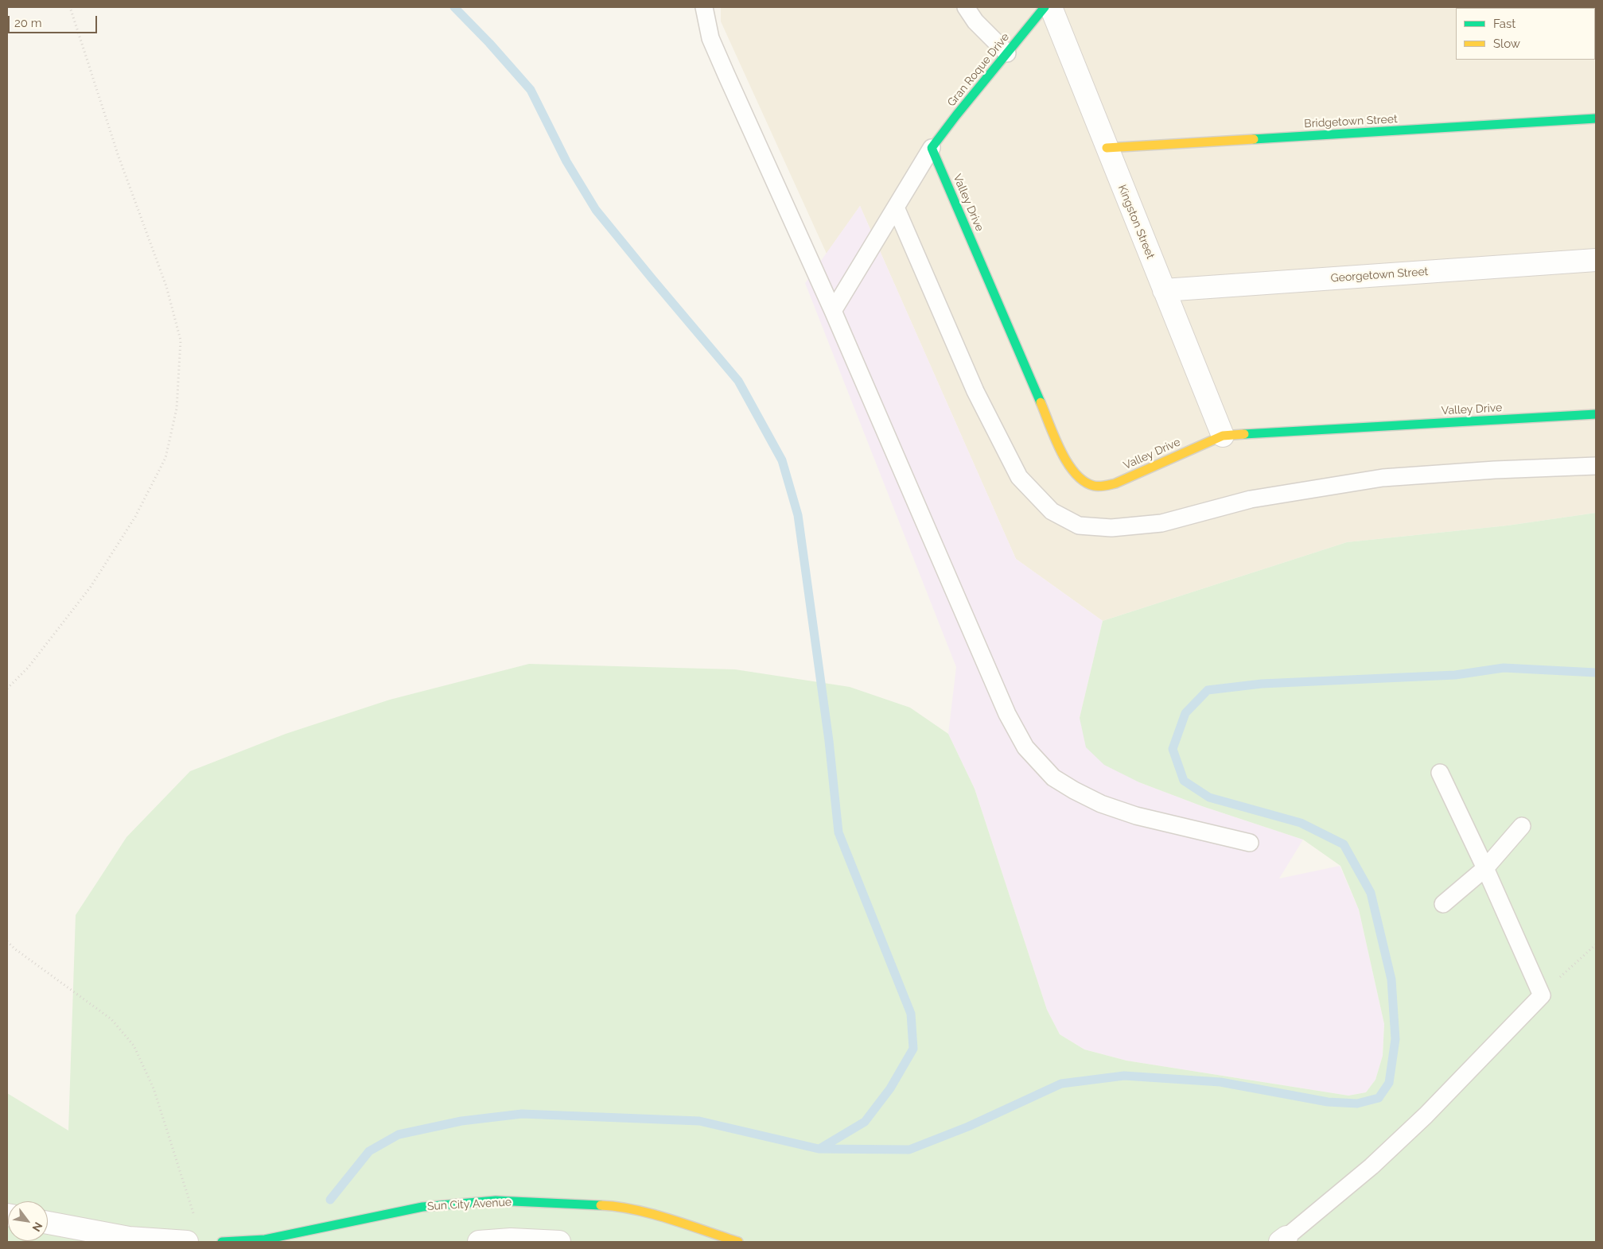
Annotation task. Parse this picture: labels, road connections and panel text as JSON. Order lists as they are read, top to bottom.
{
  "streets": {
    "street": [
      "Gran Roque Drive",
      "Bridgetown Street",
      "Valley Drive",
      "Kingston Street",
      "Georgetown Street",
      "Sun City Avenue"
    ]
  },
  "crossings": [
    ["Gran Roque Drive", "Valley Drive"],
    ["Bridgetown Street", "Kingston Street"],
    ["Valley Drive", "Kingston Street"],
    ["Kingston Street", "Georgetown Street"]
  ],
  "legend": ["Fast", "Slow"],
  "scale_bar": "20 m",
  "north": "bottom right"
}
